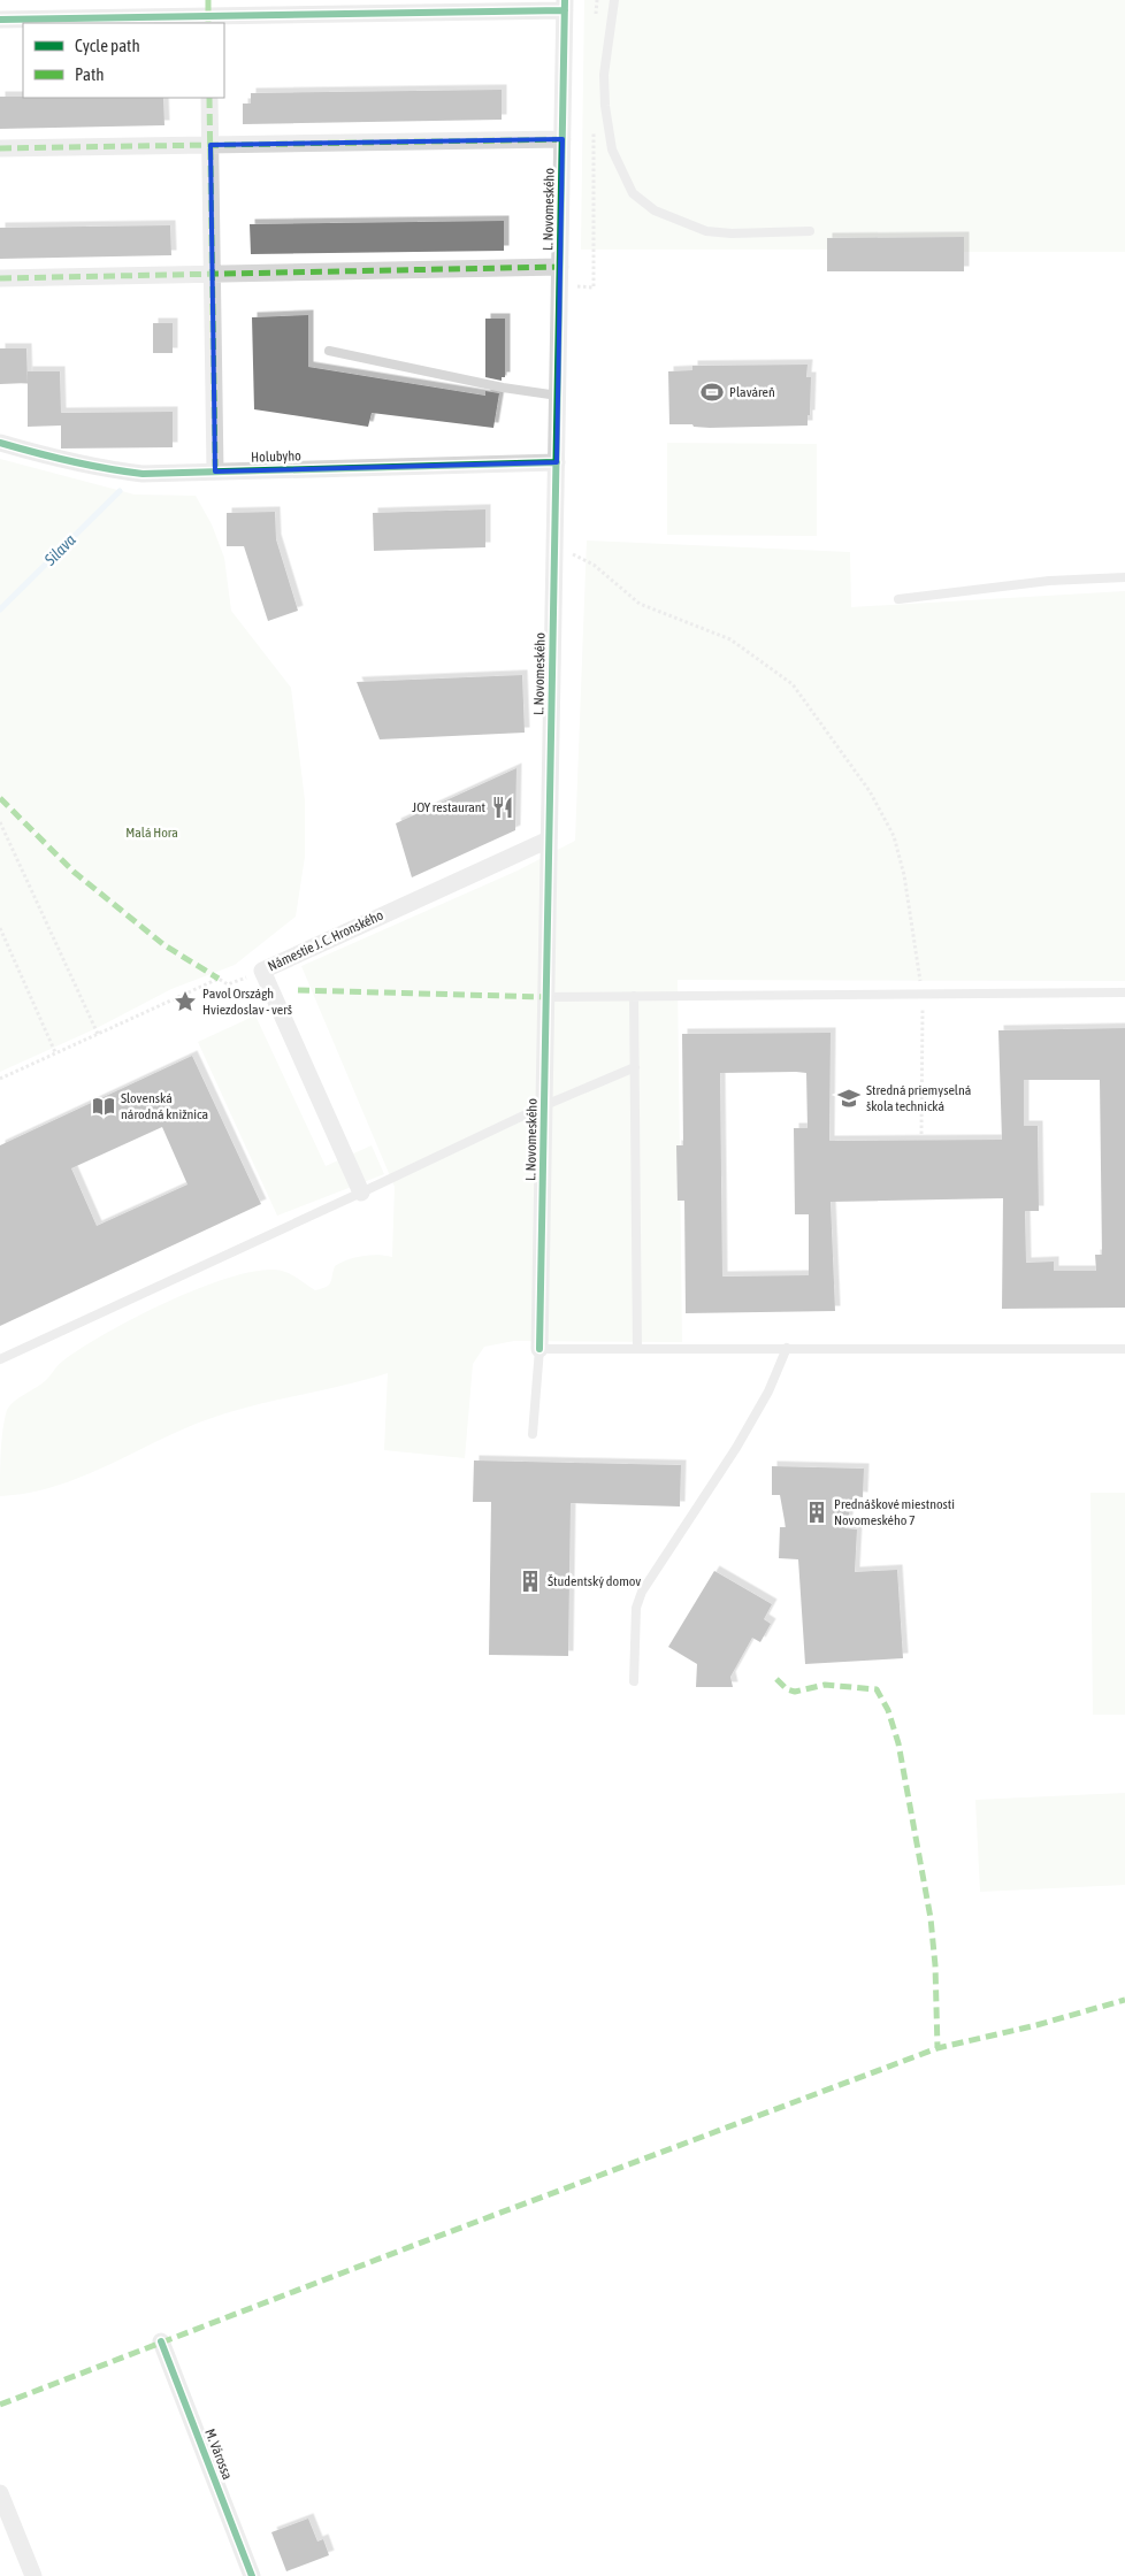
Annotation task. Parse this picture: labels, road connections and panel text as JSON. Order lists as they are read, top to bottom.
{
  "streets": {
    "street": [
      "L. Novomeského",
      "Holubyho",
      "Námestie J. C. Hronského",
      "M. Várossa"
    ]
  },
  "crossings": [
    ["L. Novomeského", "Holubyho"],
    ["L. Novomeského", "Námestie J. C. Hronského"]
  ],
  "water": ["Silava"],
  "parks": ["Malá Hora"],
  "places": {
    "sports": ["Plaváreň"],
    "restaurant": ["JOY restaurant"],
    "place": ["Pavol Országh Hviezdoslav - verš"],
    "school or university": ["Stredná priemyselná škola technická"],
    "library": ["Slovenská národná knižnica"],
    "building": ["Prednáškové miestnosti Novomeského 7", "Študentský domov"]
  },
  "legend": ["Cycle path", "Path"]
}
